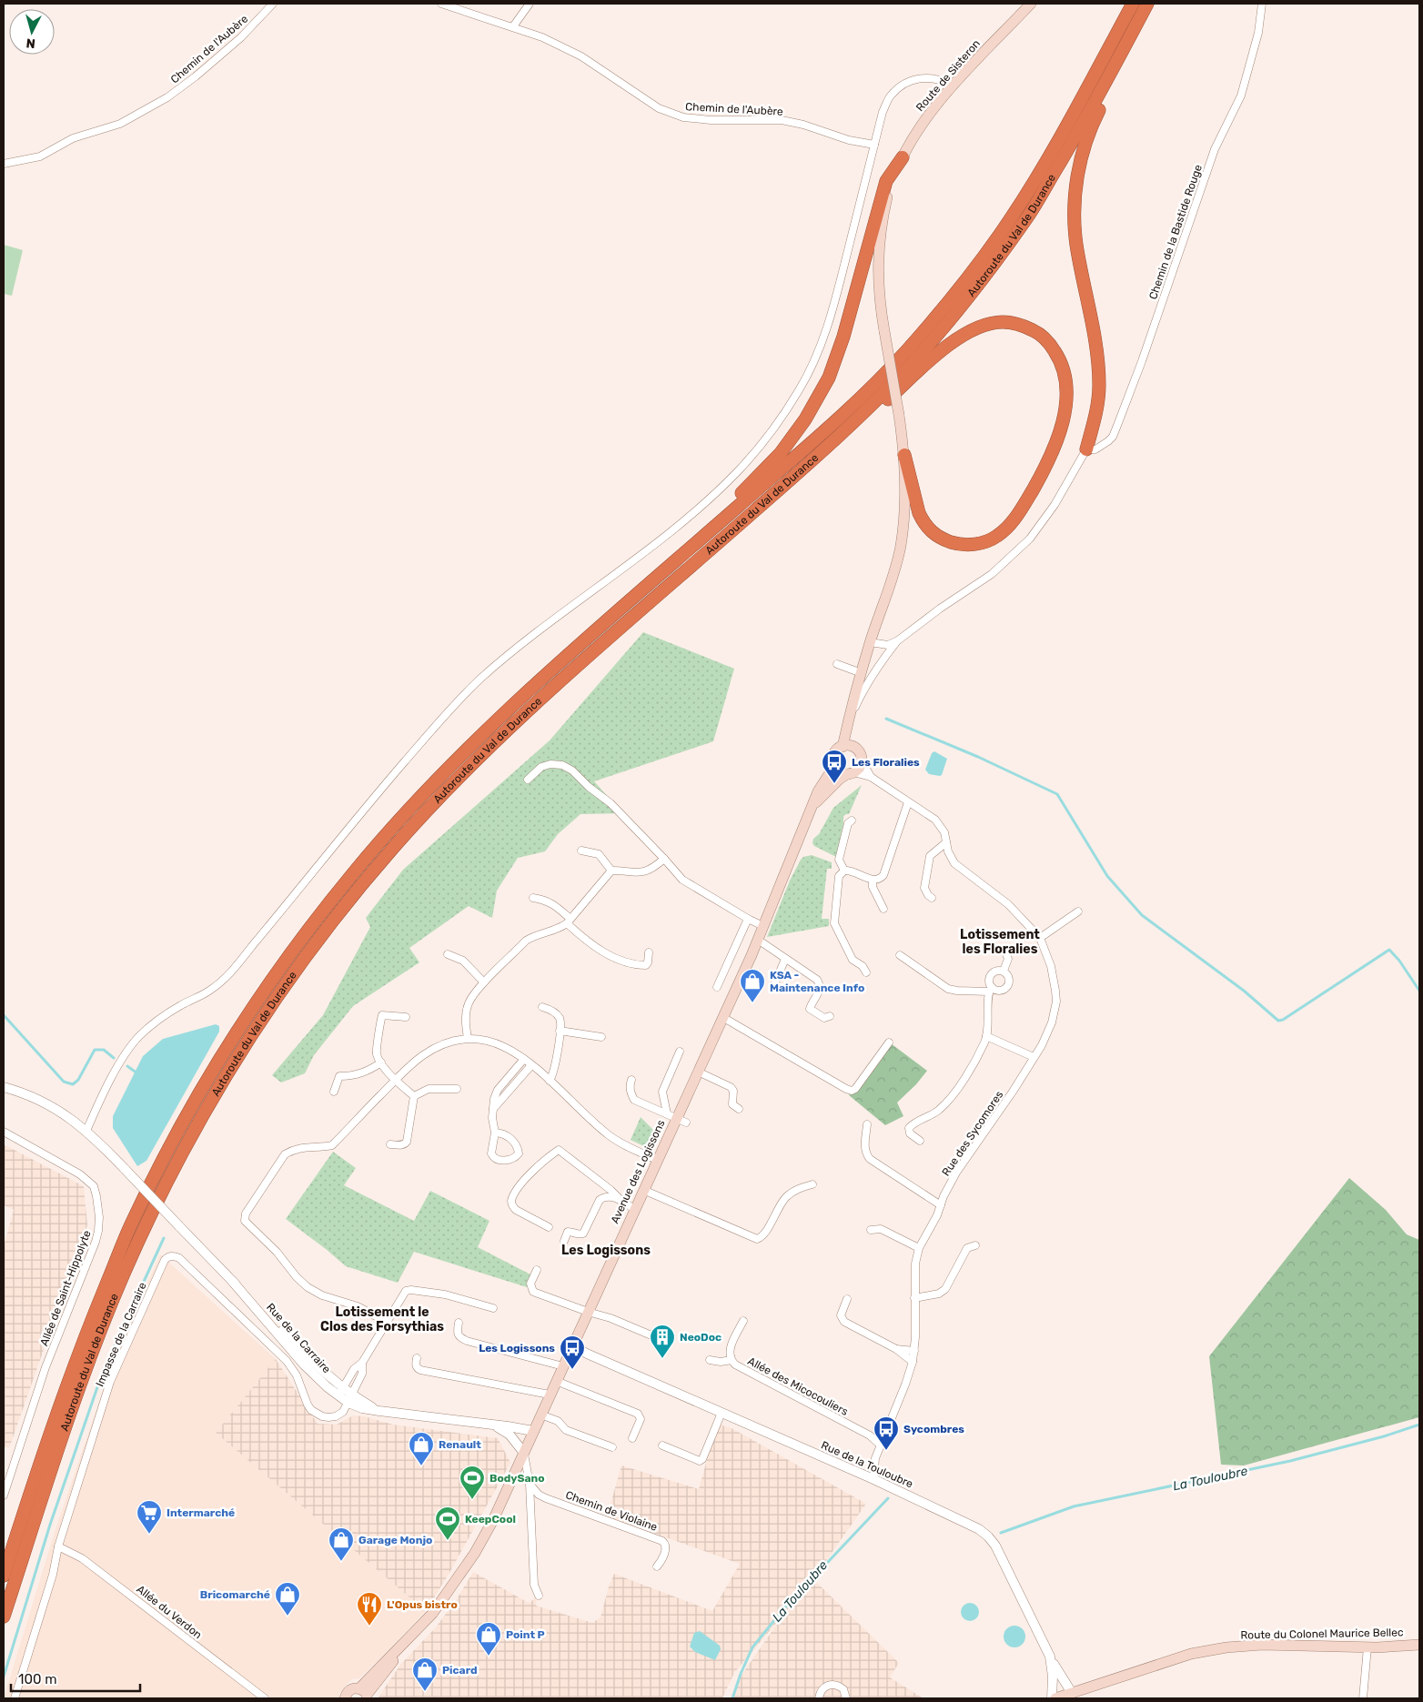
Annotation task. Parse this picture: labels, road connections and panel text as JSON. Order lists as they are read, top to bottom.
{
  "streets": {
    "highway": ["Autoroute du Val de Durance"],
    "main road": ["Route de Sisteron", "Avenue des Logissons", "Route du Colonel Maurice Bellec"],
    "street": [
      "Chemin de l'Aubère",
      "Chemin de la Bastide Rouge",
      "Rue des Sycomores",
      "Allée de Saint-Hippolyte",
      "Impasse de la Carraire",
      "Rue de la Carraire",
      "Allée des Micocouliers",
      "Rue de la Touloubre",
      "Chemin de Violaine",
      "Allée du Verdon"
    ]
  },
  "crossings": [
    ["Rue des Sycomores", "Allée des Micocouliers"],
    ["Avenue des Logissons", "Rue de la Carraire"],
    ["Avenue des Logissons", "Rue de la Touloubre"],
    ["Impasse de la Carraire", "Rue de la Carraire"],
    ["Impasse de la Carraire", "Allée du Verdon"],
    ["Rue de la Touloubre", "Route du Colonel Maurice Bellec"]
  ],
  "districts": ["Lotissement les Floralies", "Les Logissons", "Lotissement le Clos des Forsythias"],
  "water": ["La Touloubre"],
  "places": {
    "bus stop": ["Les Floralies", "Les Logissons", "Sycombres"],
    "shop": [
      "KSA - Maintenance Info",
      "Renault",
      "Garage Monjo",
      "Bricomarché",
      "Point P",
      "Picard"
    ],
    "building": ["NeoDoc"],
    "sports": ["BodySano", "KeepCool"],
    "supermarket": ["Intermarché"],
    "restaurant": ["L'Opus bistro"]
  },
  "scale_bar": "100 m",
  "north": "bottom"
}
